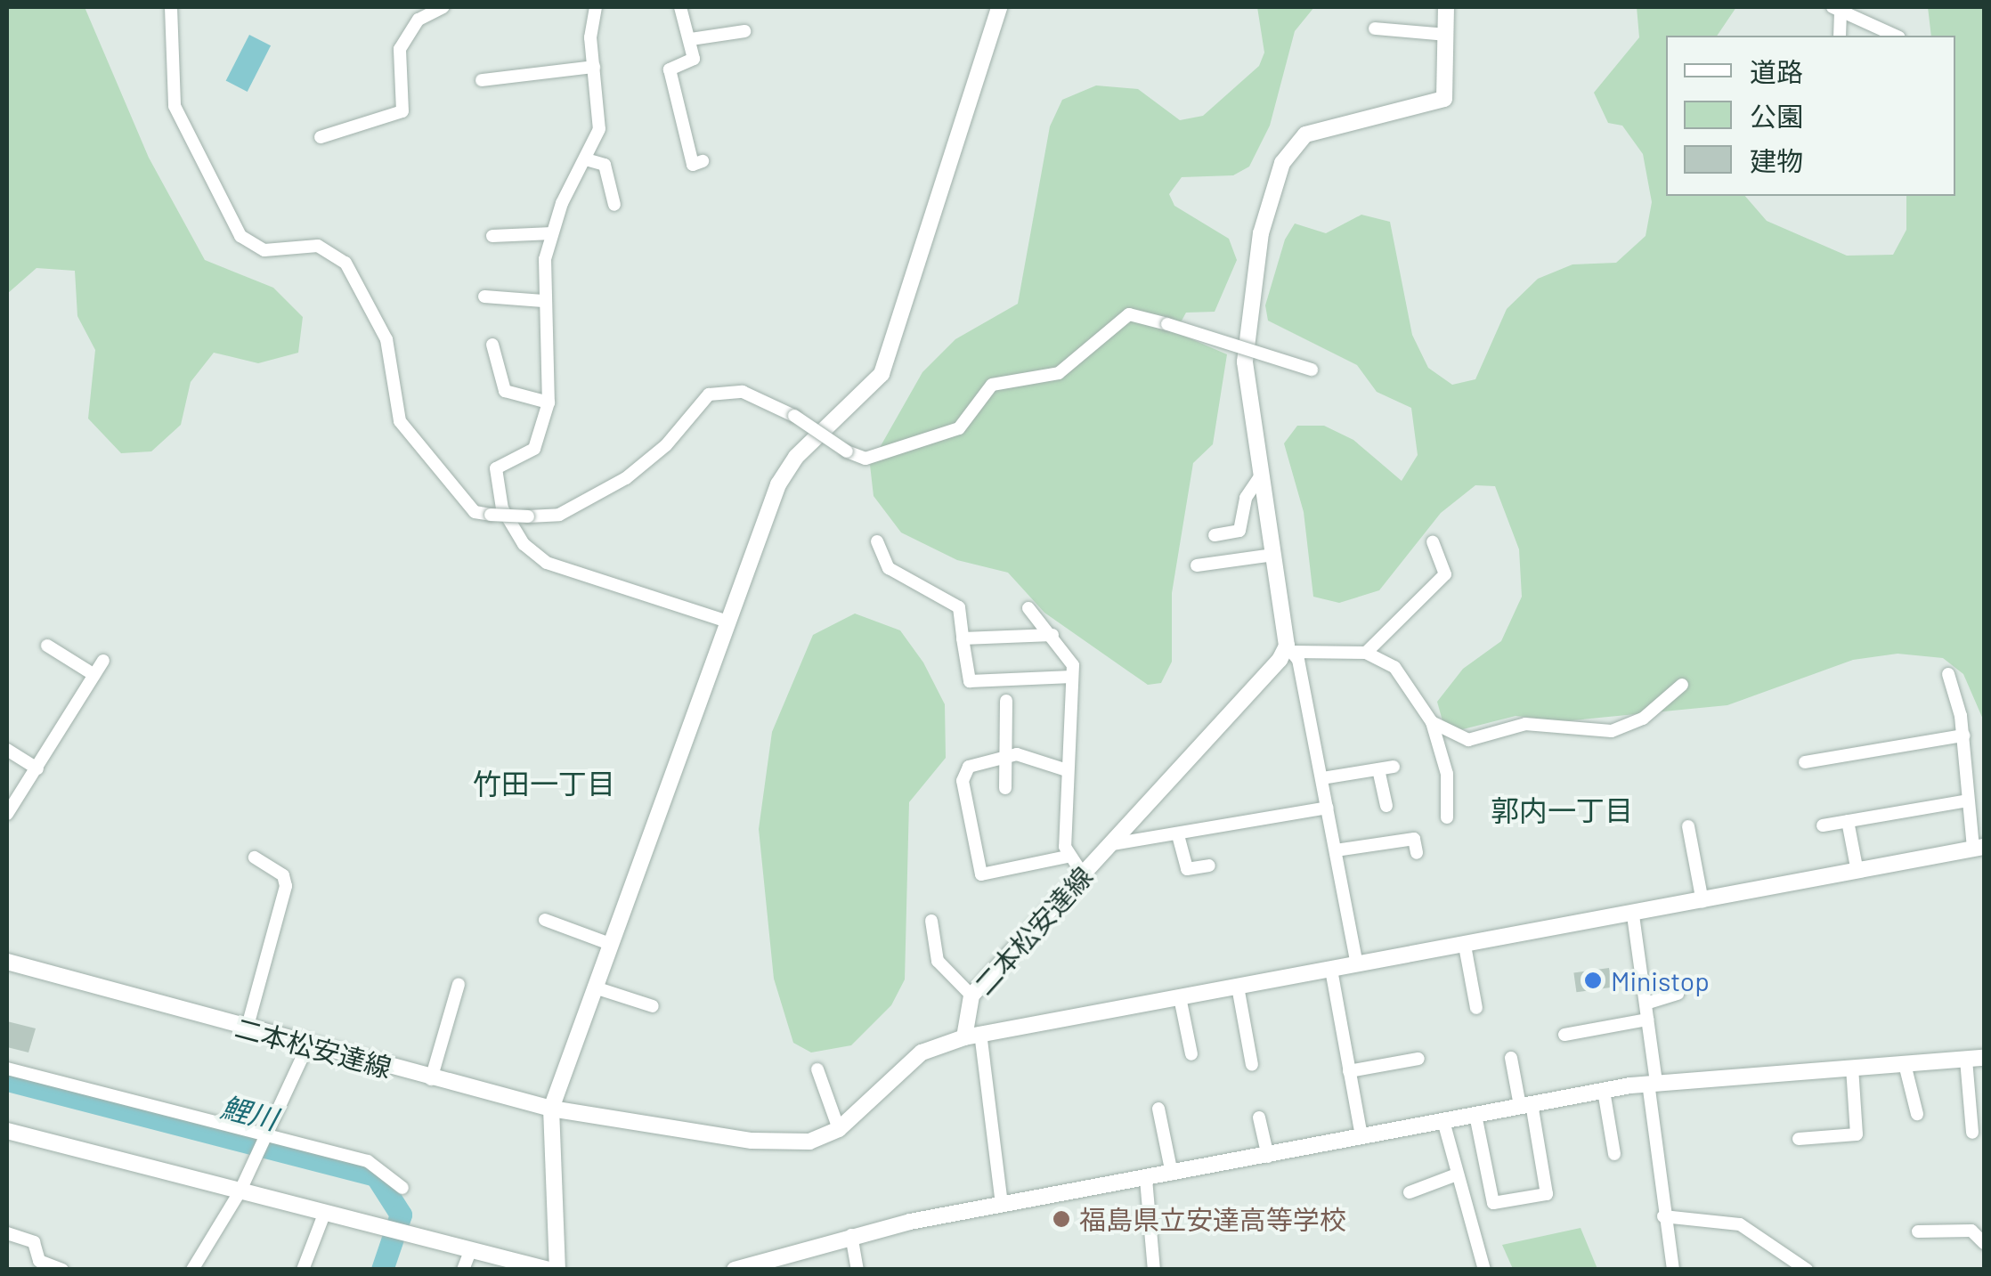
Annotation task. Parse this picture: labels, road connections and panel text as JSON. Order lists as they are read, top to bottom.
{
  "streets": {
    "street": ["二本松安達線"]
  },
  "districts": ["竹田一丁目", "郭内一丁目"],
  "water": ["鯉川"],
  "places": ["Ministop", "福島県立安達高等学校"],
  "legend": ["道路", "公園", "建物"]
}
